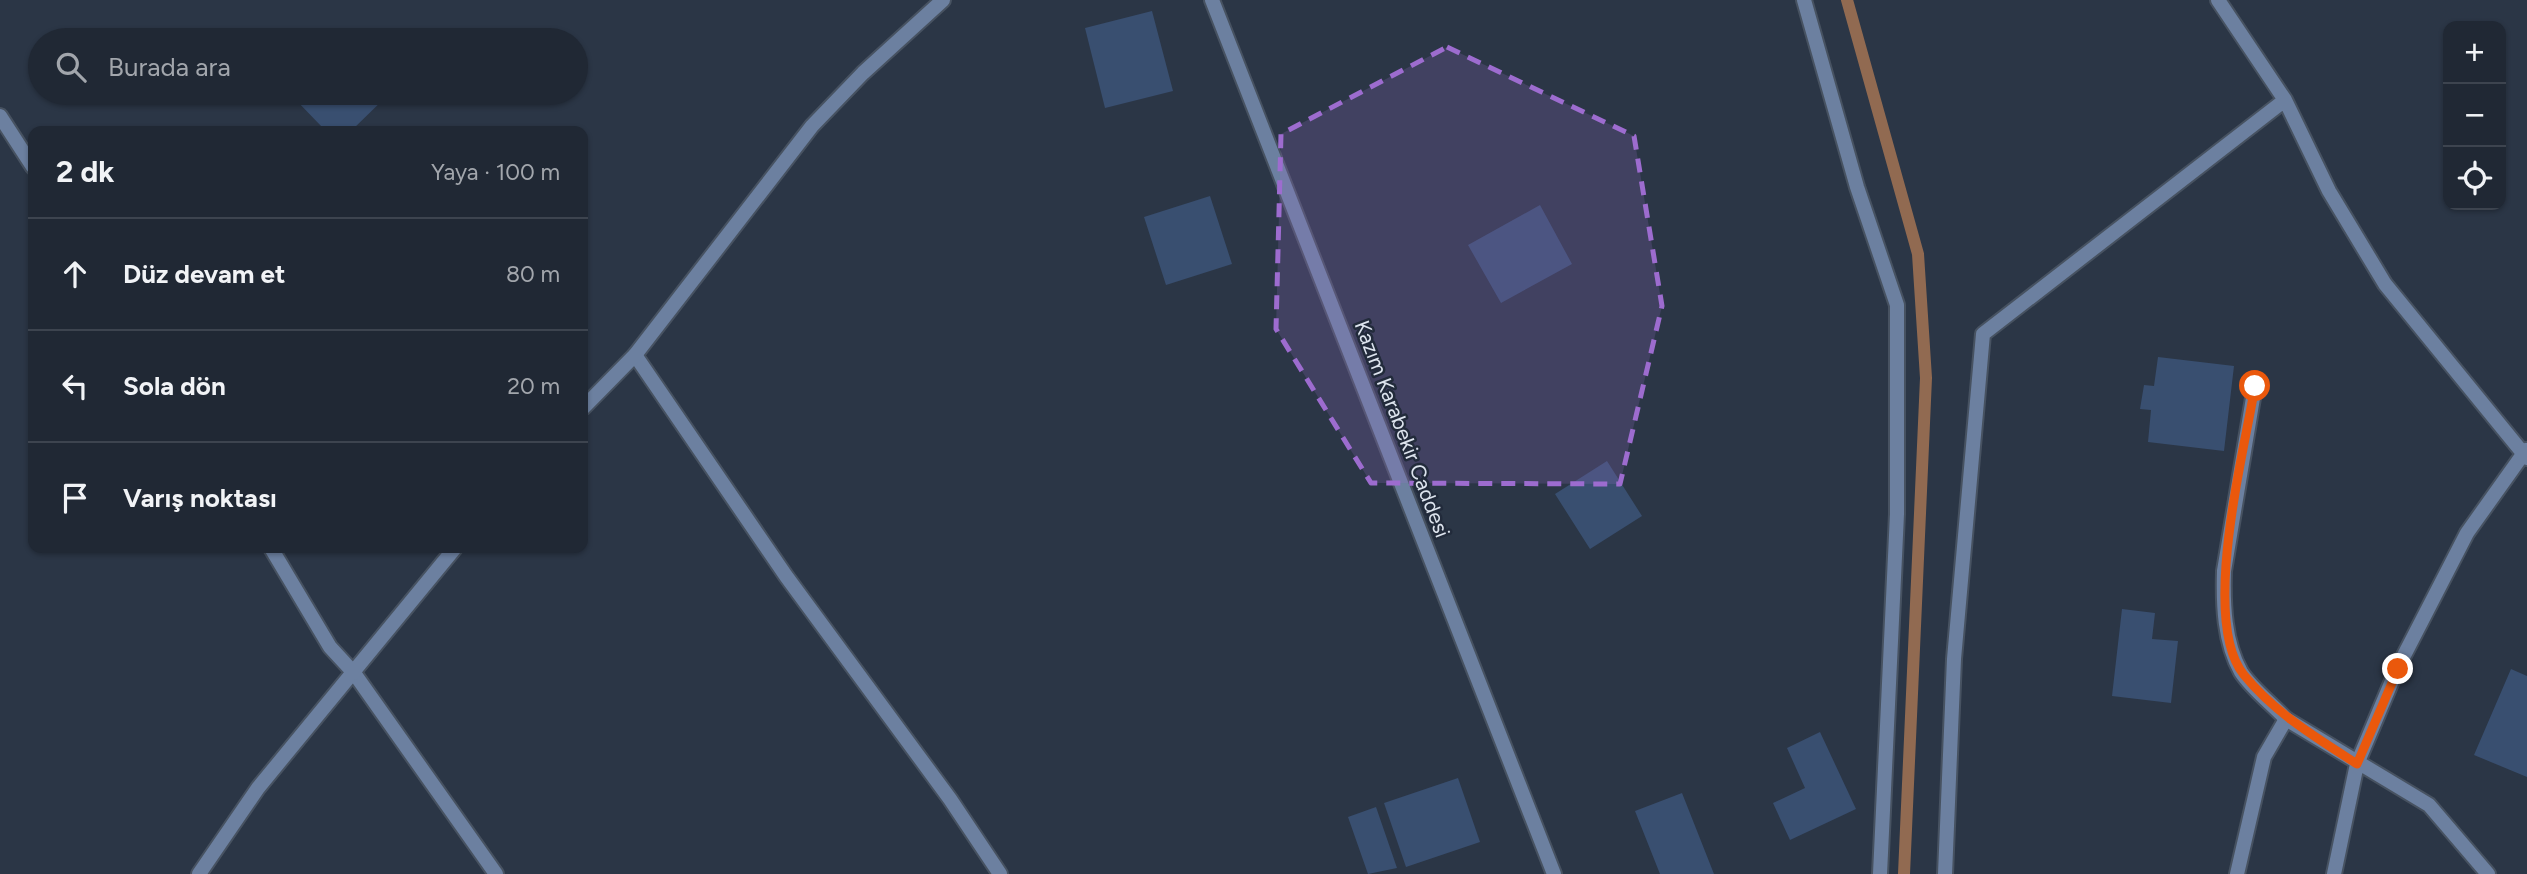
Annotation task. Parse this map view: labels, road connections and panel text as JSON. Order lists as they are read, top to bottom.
{
  "streets": {
    "street": ["Kazım Karabekir Caddesi"]
  },
  "page": {
    "map_buttons": ["+", "−"],
    "search": "Burada ara",
    "heading": ["2 dk", "Yaya · 100 m"],
    "list": [
      ["Düz devam et", "80 m"],
      ["Sola dön", "20 m"],
      "Varış noktası"
    ]
  }
}
